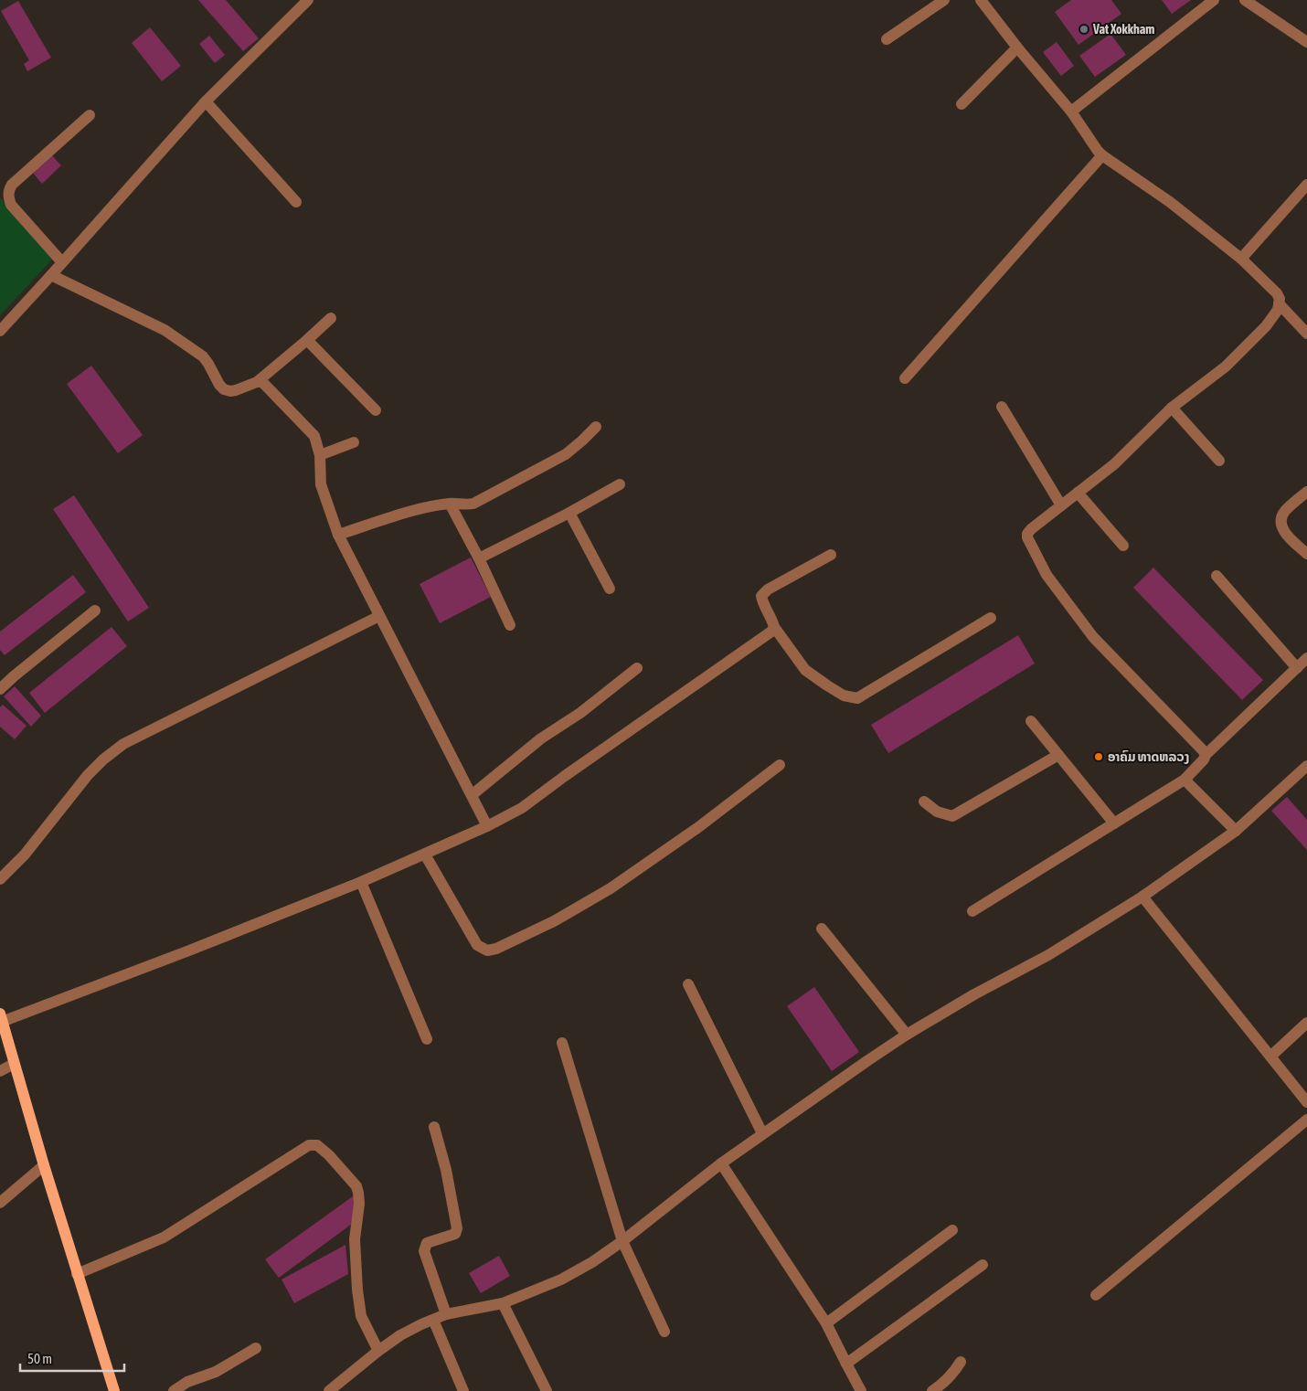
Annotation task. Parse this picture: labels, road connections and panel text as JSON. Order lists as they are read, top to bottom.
{
  "places": ["Vat Xokkham", "ອາຄົມ ທາດຫລວງ"],
  "scale_bar": "50 m"
}
